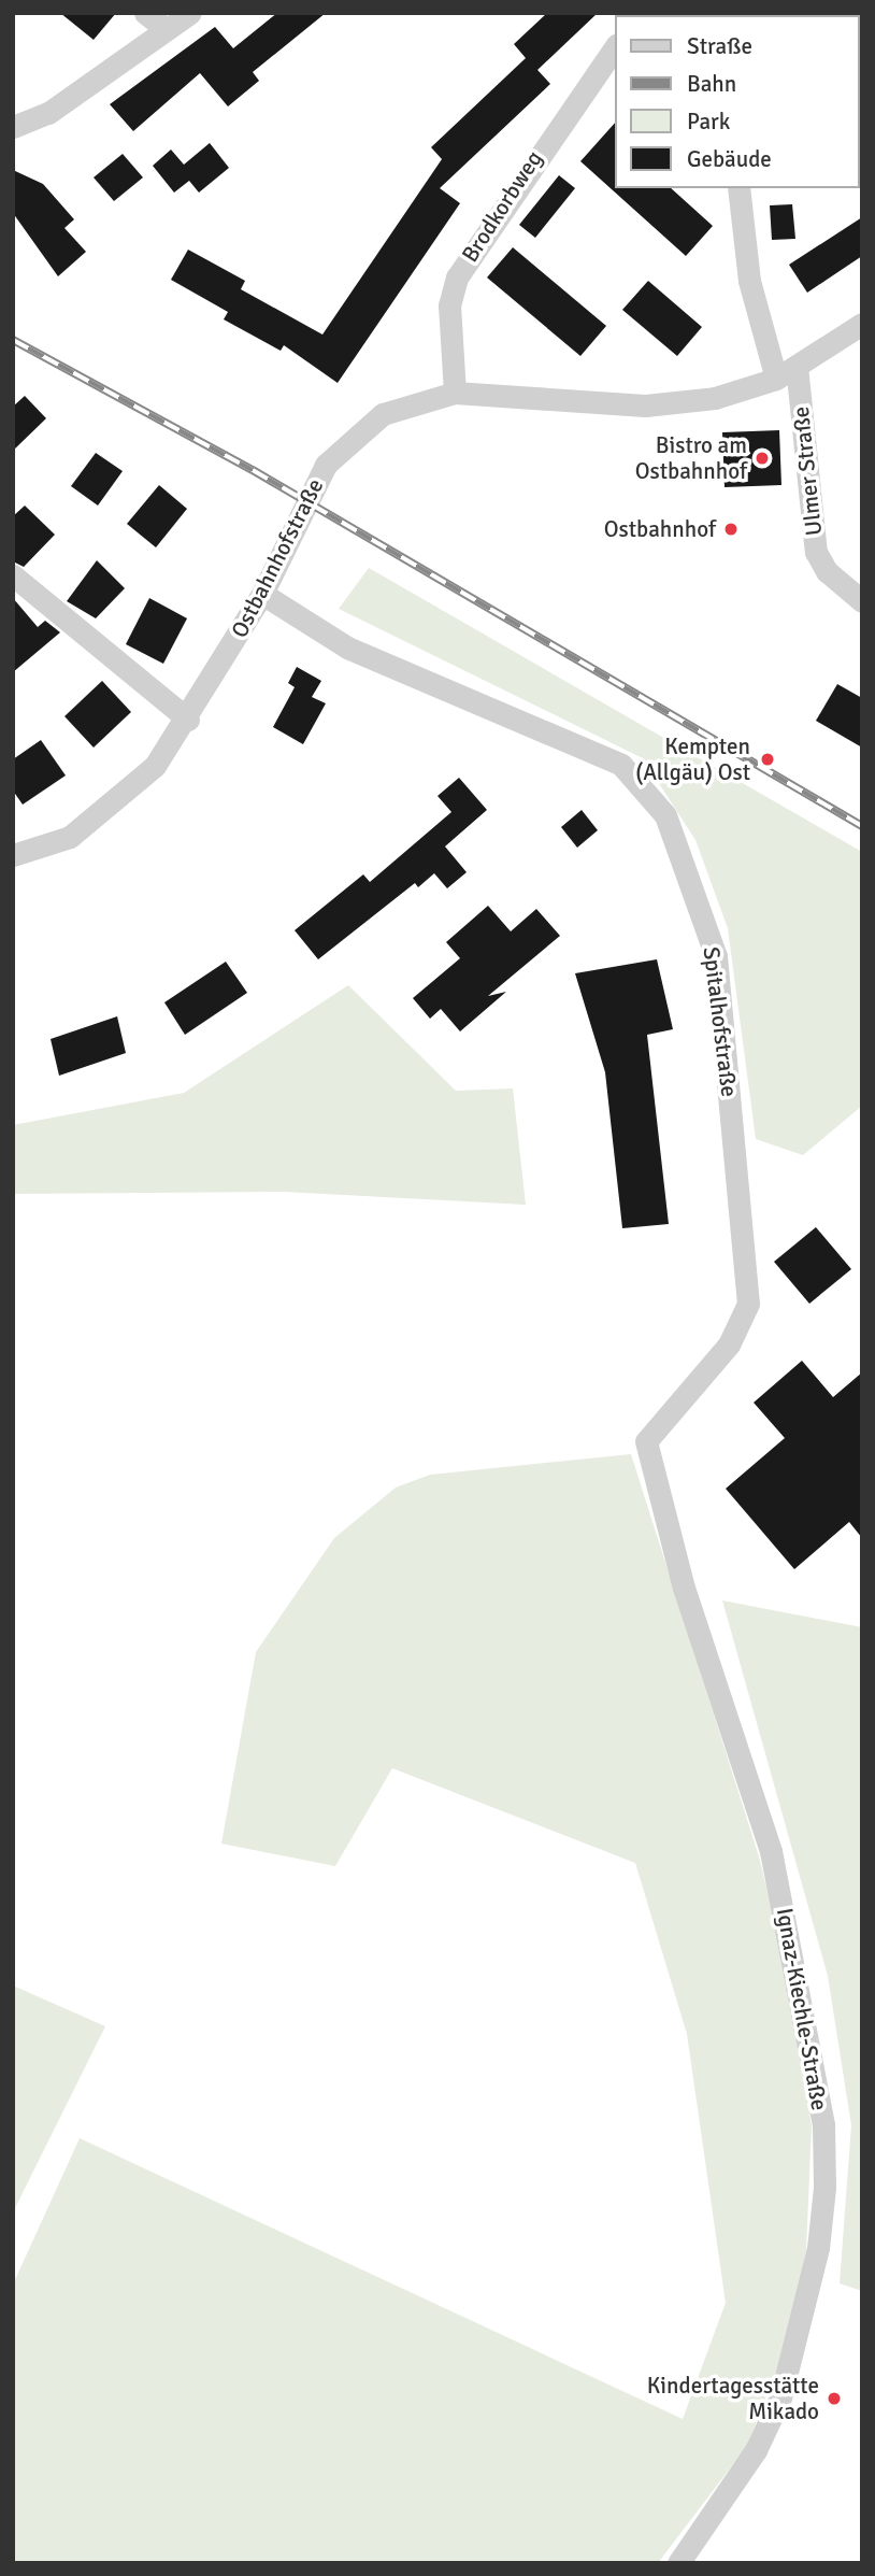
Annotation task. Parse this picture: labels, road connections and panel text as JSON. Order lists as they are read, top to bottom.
{
  "streets": {
    "street": [
      "Brodkorbweg",
      "Ulmer Straße",
      "Ostbahnhofstraße",
      "Spitalhofstraße",
      "Ignaz-Kiechle-Straße"
    ]
  },
  "crossings": [
    ["Brodkorbweg", "Ostbahnhofstraße"],
    ["Ulmer Straße", "Ostbahnhofstraße"],
    ["Ostbahnhofstraße", "Spitalhofstraße"],
    ["Spitalhofstraße", "Ignaz-Kiechle-Straße"]
  ],
  "places": [
    "Bistro am Ostbahnhof",
    "Ostbahnhof",
    "Kempten (Allgäu) Ost",
    "Kindertagesstätte Mikado"
  ],
  "legend": [
    "Straße",
    "Bahn",
    "Park",
    "Gebäude"
  ]
}
